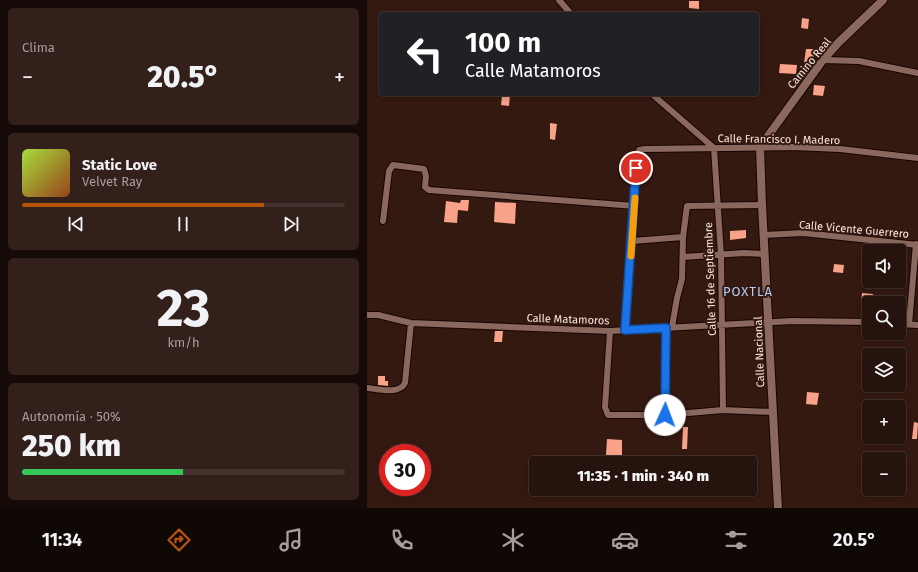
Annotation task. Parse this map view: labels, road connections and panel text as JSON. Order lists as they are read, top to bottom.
{
  "streets": {
    "street": [
      "Camino Real",
      "Calle Francisco I. Madero",
      "Calle Vicente Guerrero",
      "Calle 16 de Septiembre",
      "Calle Matamoros",
      "Calle Nacional"
    ]
  },
  "crossings": [
    ["Camino Real", "Calle Francisco I. Madero"],
    ["Camino Real", "Calle Nacional"],
    ["Calle Francisco I. Madero", "Calle 16 de Septiembre"],
    ["Calle Francisco I. Madero", "Calle Nacional"],
    ["Calle Vicente Guerrero", "Calle Nacional"],
    ["Calle 16 de Septiembre", "Calle Matamoros"],
    ["Calle Matamoros", "Calle Nacional"]
  ],
  "districts": ["POXTLA"],
  "page": {
    "tile": [
      "Clima",
      ["23", "km/h"],
      ["Autonomía · 50%", "250 km"]
    ],
    "turn": ["100 m", "Calle Matamoros"],
    "heat": ["−", "20.5°", "+"],
    "song": ["Static Love", "Velvet Ray"],
    "map_buttons": ["+", "−"],
    "limit": "30",
    "trip": "11:35 · 1 min · 340 m",
    "tabs": ["11:34", "20.5°"]
  }
}
